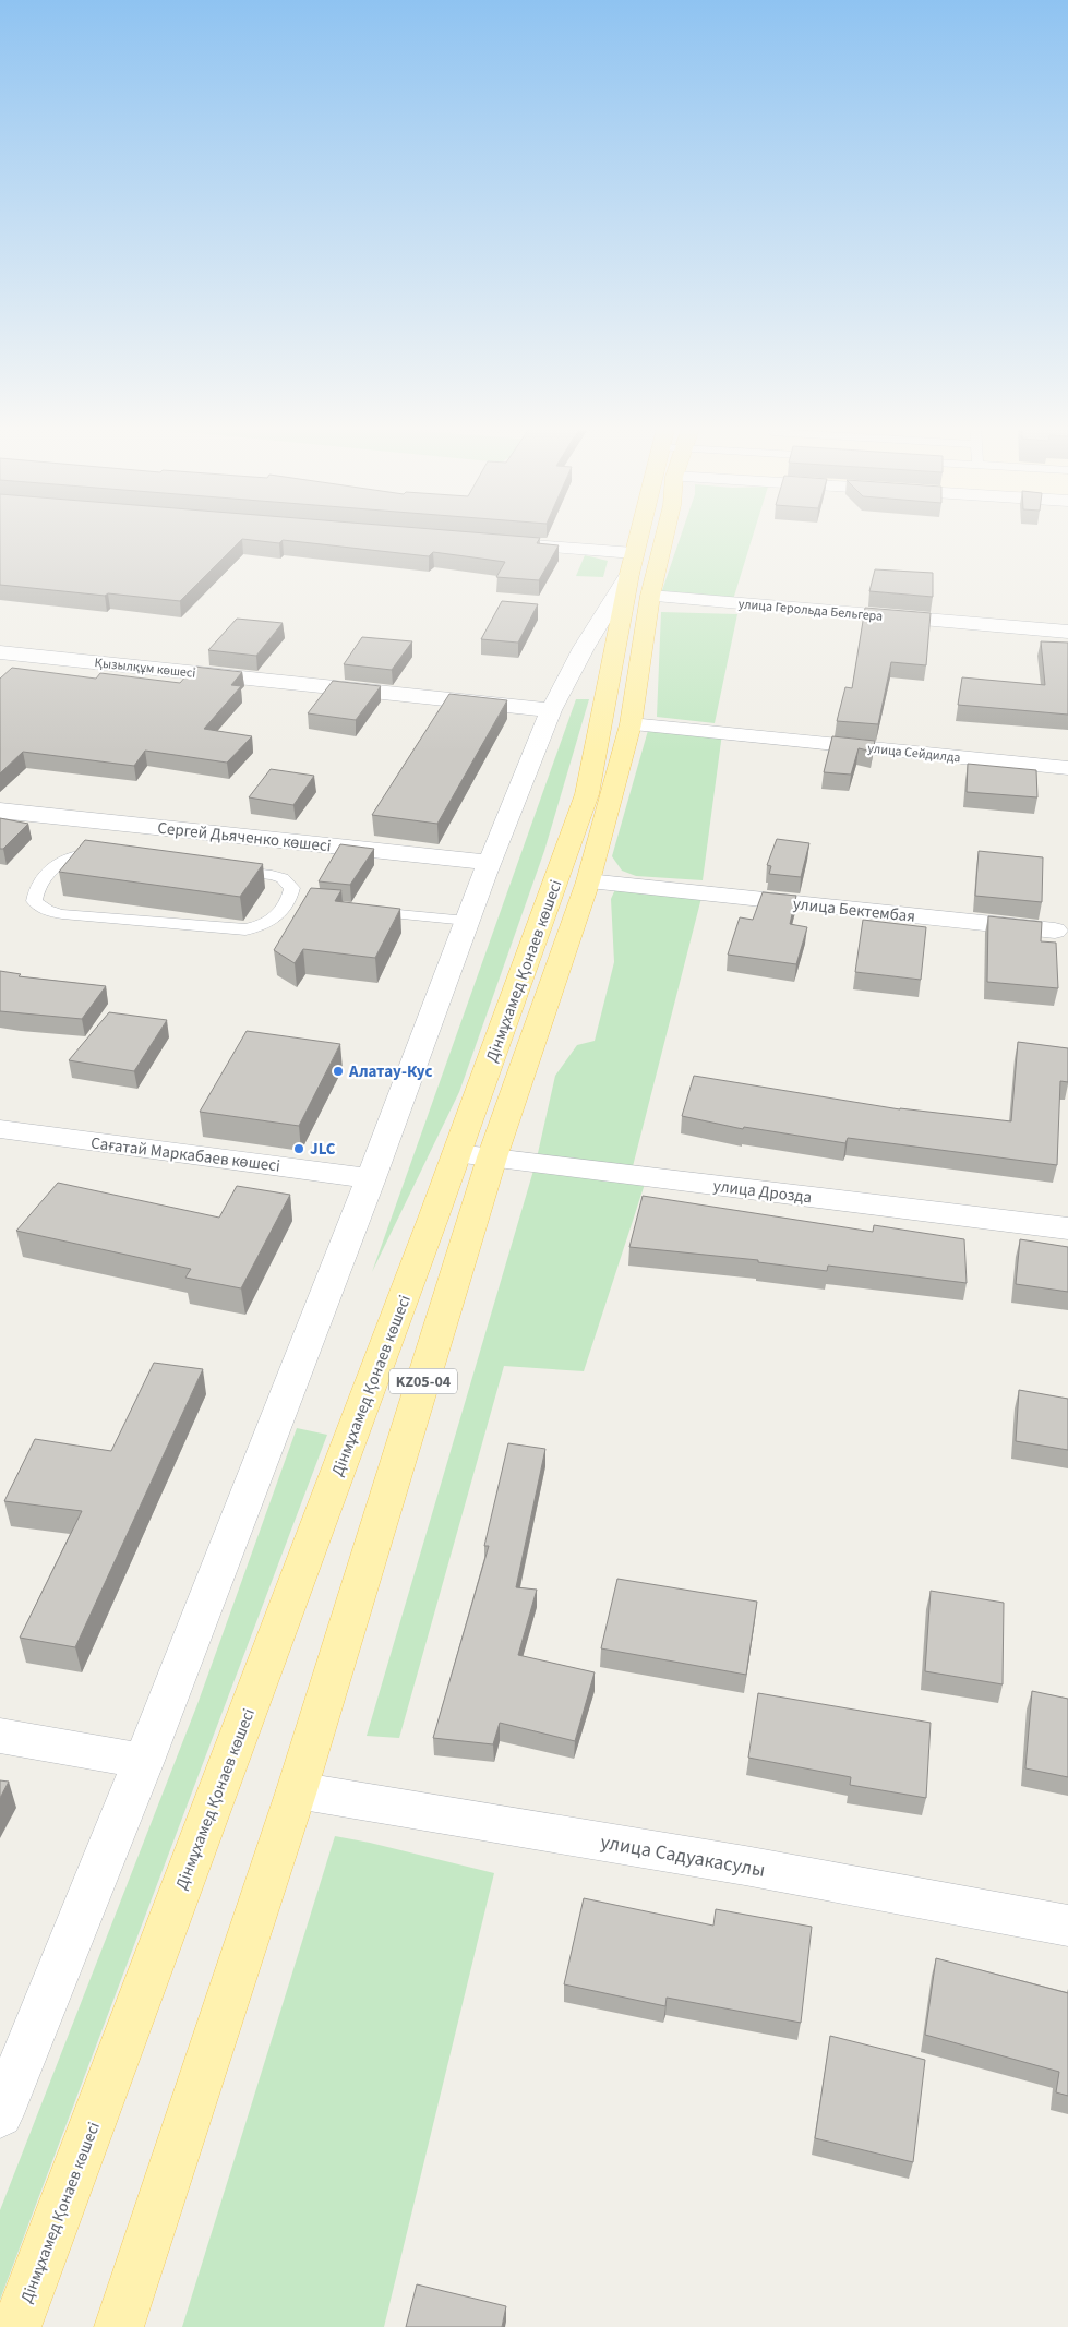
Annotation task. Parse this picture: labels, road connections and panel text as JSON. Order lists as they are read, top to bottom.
{
  "streets": {
    "main road": ["Дінмұхамед Қонаев көшесі", "KZ05-04"],
    "street": [
      "улица Герольда Бельгера",
      "Қызылқұм көшесі",
      "улица Сейдилда",
      "Сергей Дьяченко көшесі",
      "улица Бектембая",
      "Сағатай Маркабаев көшесі",
      "улица Дрозда",
      "улица Садуакасулы"
    ]
  },
  "crossings": [
    ["улица Герольда Бельгера", "Дінмұхамед Қонаев көшесі"],
    ["улица Сейдилда", "Дінмұхамед Қонаев көшесі"],
    ["улица Бектембая", "Дінмұхамед Қонаев көшесі"],
    ["Дінмұхамед Қонаев көшесі", "улица Дрозда"],
    ["Дінмұхамед Қонаев көшесі", "улица Садуакасулы"]
  ],
  "places": ["Алатау-Кус", "JLC"]
}
